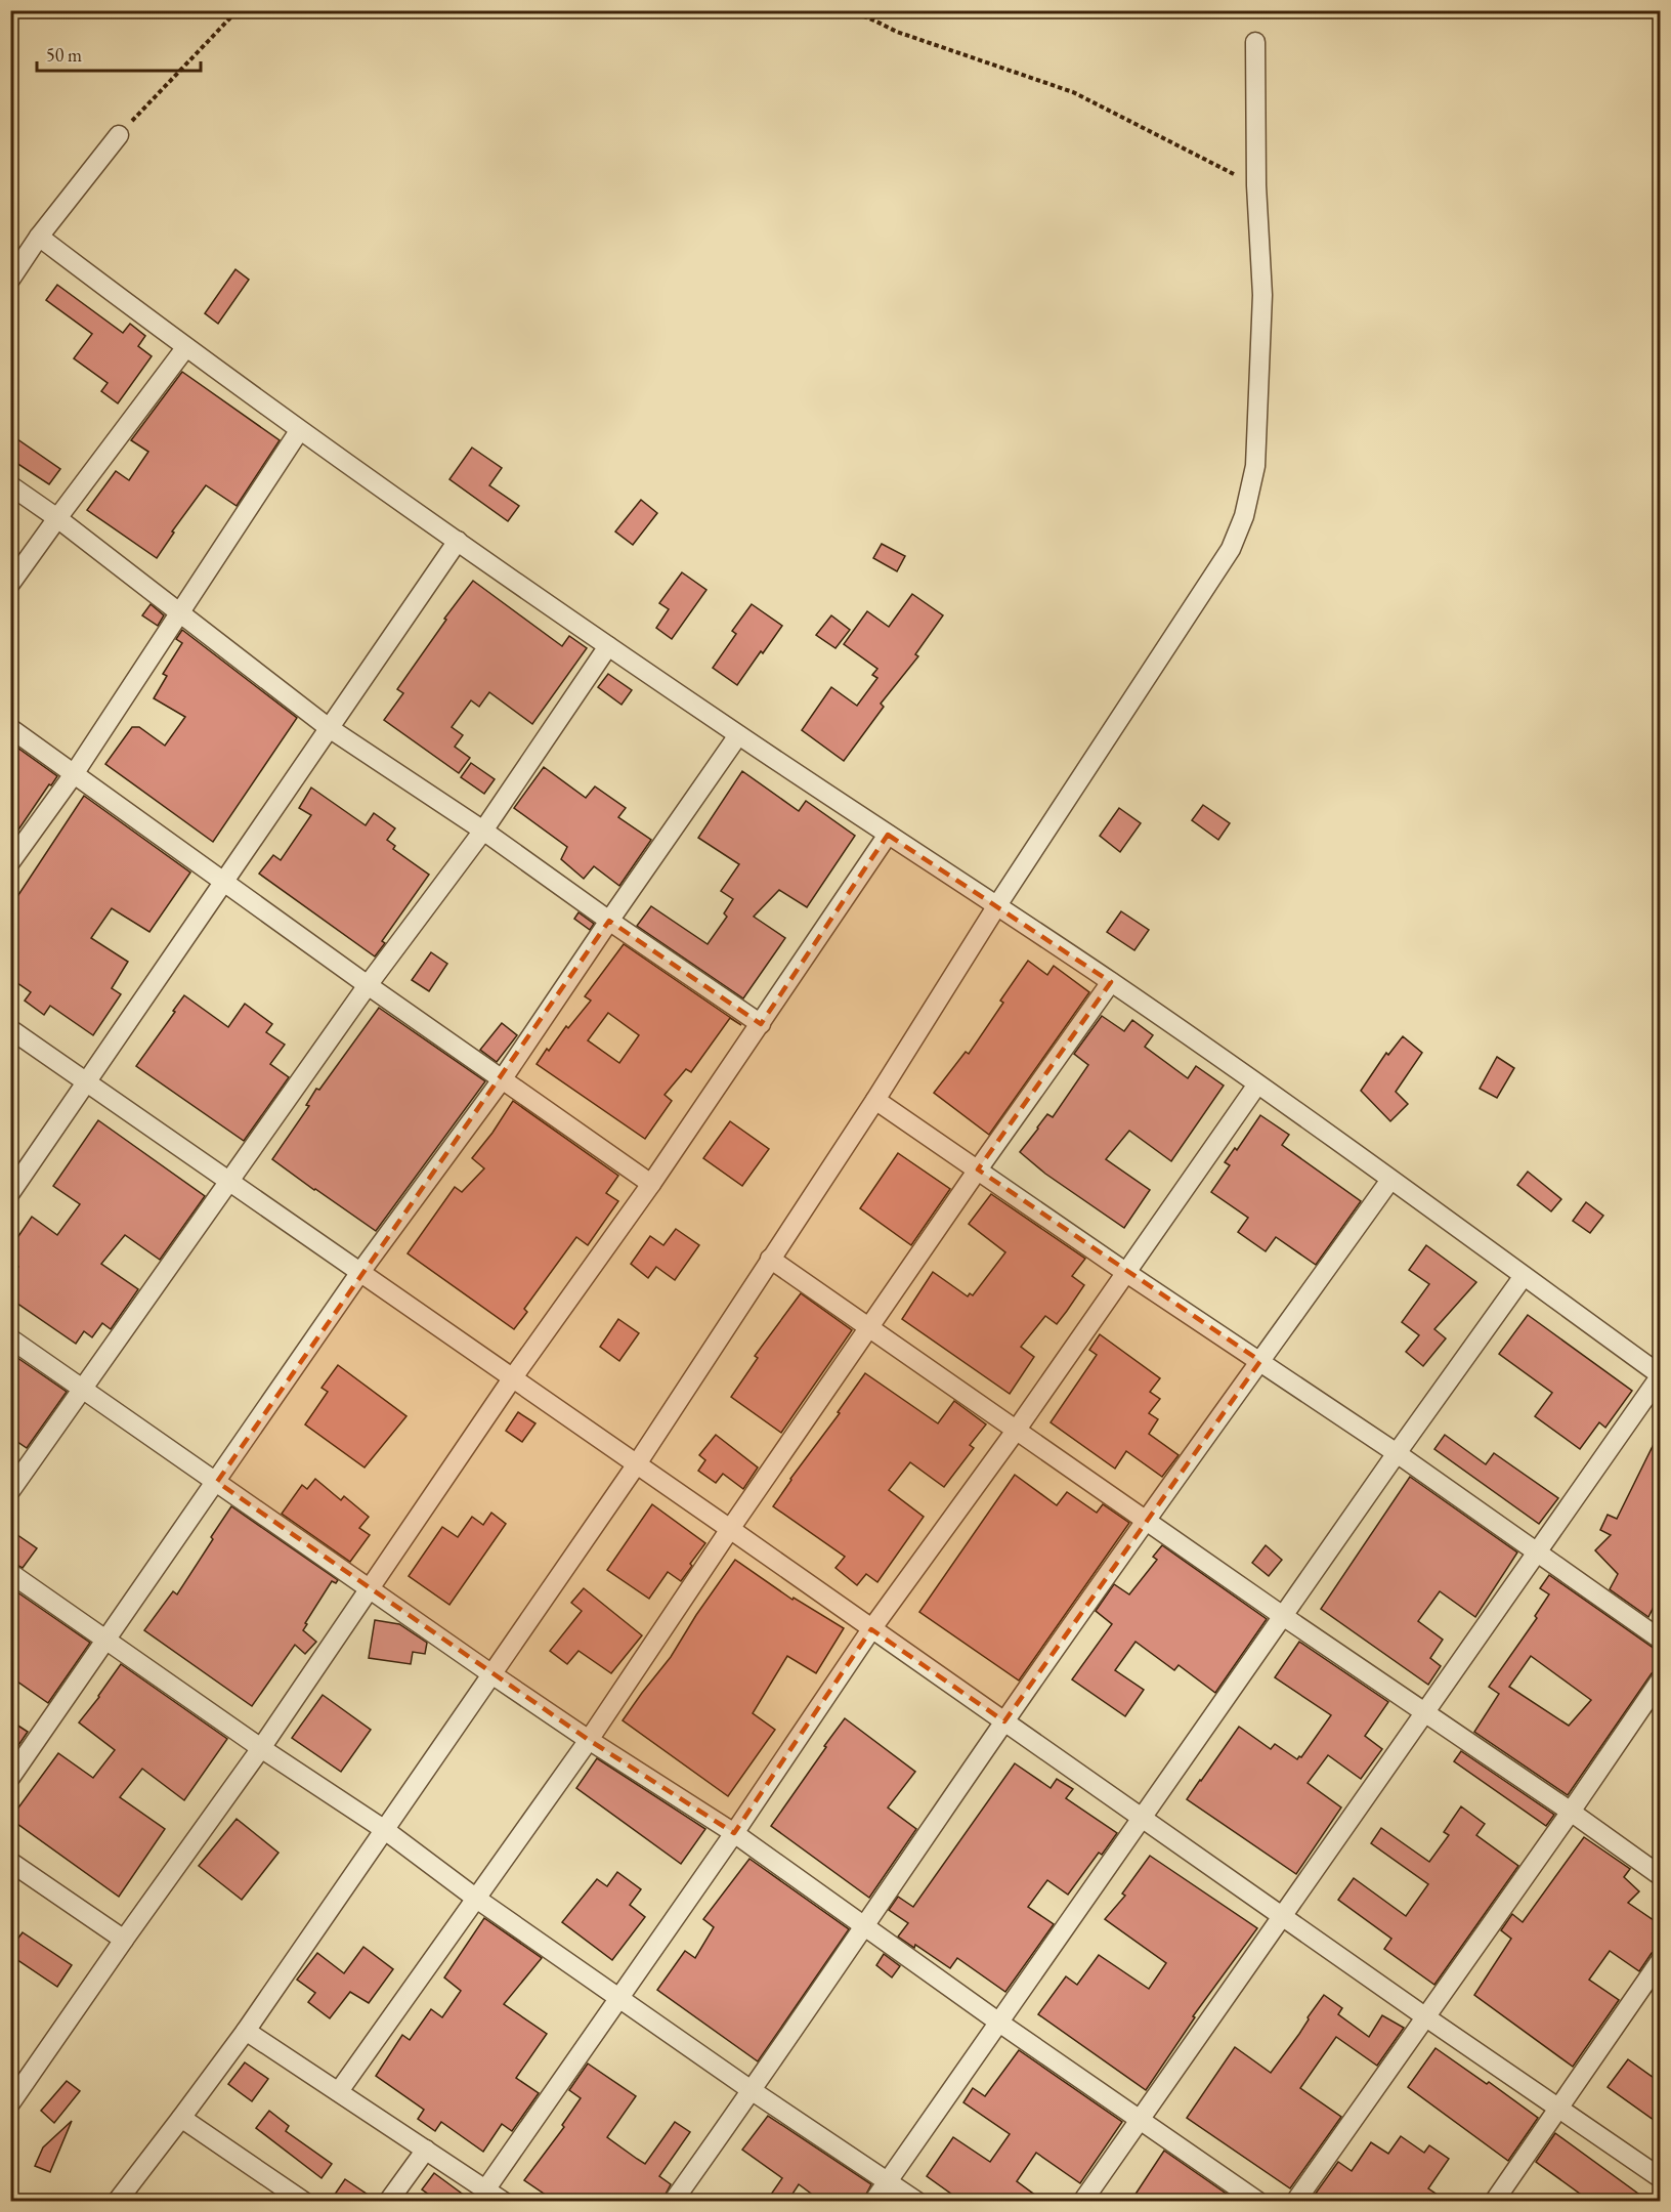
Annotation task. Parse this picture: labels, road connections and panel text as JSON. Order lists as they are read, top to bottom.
{
  "scale_bar": "50 m"
}
